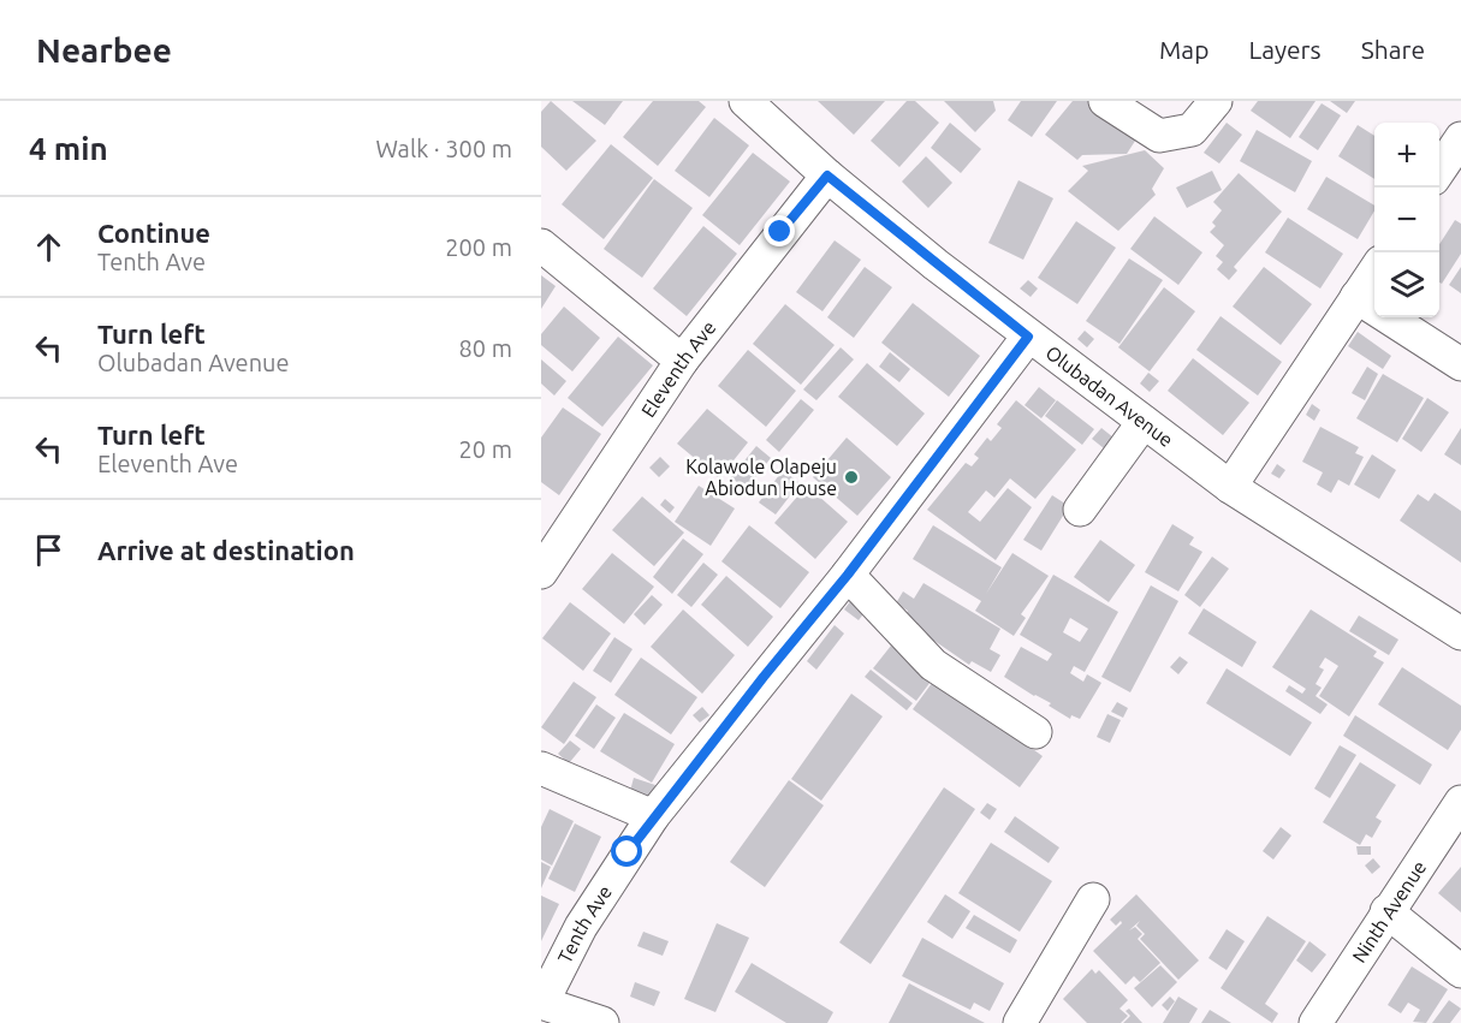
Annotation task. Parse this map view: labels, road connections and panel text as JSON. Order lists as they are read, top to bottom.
{
  "streets": {
    "street": [
      "Eleventh Ave",
      "Olubadan Avenue",
      "Ninth Avenue",
      "Tenth Ave"
    ]
  },
  "crossings": [
    ["Eleventh Ave", "Olubadan Avenue"],
    ["Olubadan Avenue", "Tenth Ave"]
  ],
  "places": ["Kolawole Olapeju Abiodun House"],
  "page": {
    "header": "Nearbee",
    "nav": ["Map", "Layers", "Share"],
    "heading": ["4 min", "Walk · 300 m"],
    "map_buttons": ["+", "−"],
    "list": [
      ["Continue", "Tenth Ave", "200 m"],
      ["Turn left", "Olubadan Avenue", "80 m"],
      ["Turn left", "Eleventh Ave", "20 m"],
      "Arrive at destination"
    ]
  }
}
